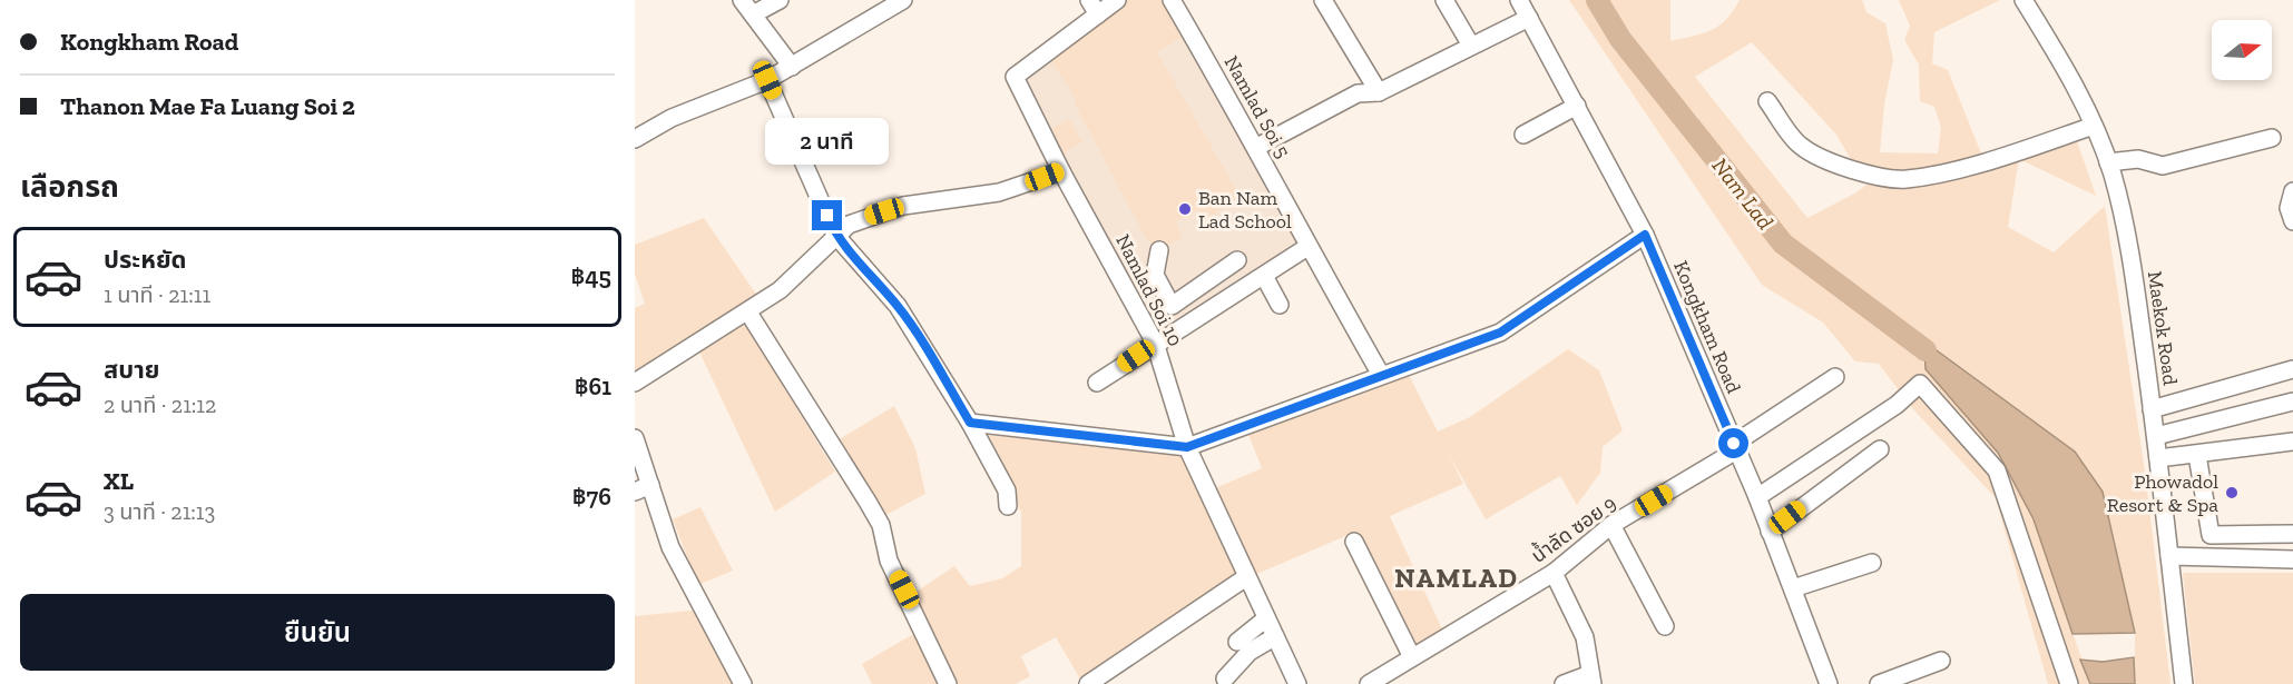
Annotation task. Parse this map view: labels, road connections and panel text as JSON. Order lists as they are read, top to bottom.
{
  "streets": {
    "street": [
      "Namlad Soi 5",
      "Namlad Soi 10",
      "Kongkham Road",
      "Maekok Road",
      "น้ำลัด ซอย 9"
    ]
  },
  "crossings": [
    ["Kongkham Road", "น้ำลัด ซอย 9"]
  ],
  "districts": ["NAMLAD"],
  "water": ["Nam Lad"],
  "places": ["Ban Nam Lad School", "Phowadol Resort & Spa"],
  "north": "right",
  "page": {
    "banner": ["Kongkham Road", "Thanon Mae Fa Luang Soi 2"],
    "bubble": "2 นาที",
    "heading": "เลือกรถ",
    "list": [
      {
        "name": "ประหยัด",
        "note": "1 นาที · 21:11",
        "value": "฿45"
      },
      {
        "name": "สบาย",
        "note": "2 นาที · 21:12",
        "value": "฿61"
      },
      {
        "name": "XL",
        "note": "3 นาที · 21:13",
        "value": "฿76"
      }
    ],
    "buttons": "ยืนยัน"
  }
}
